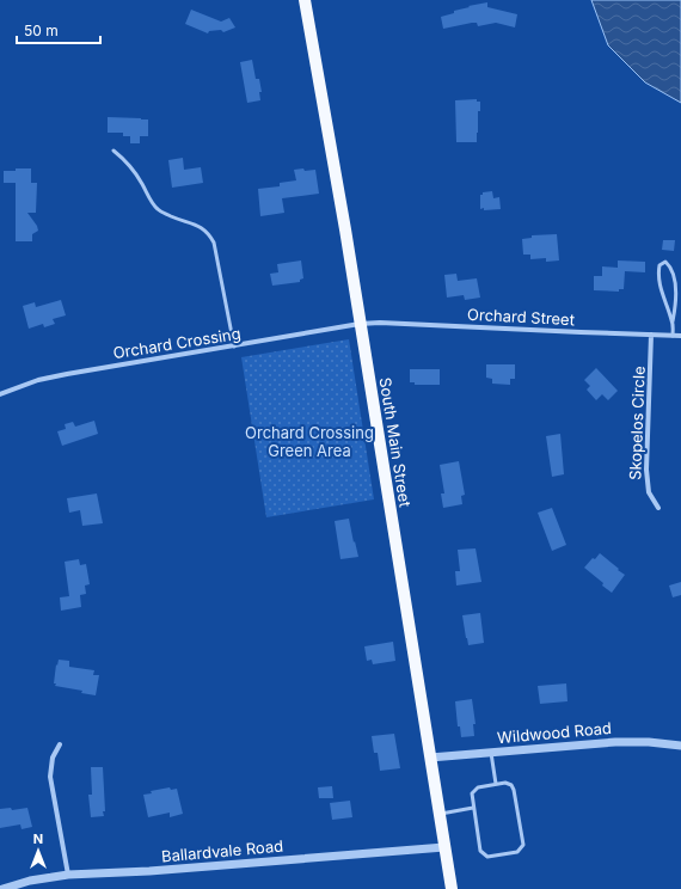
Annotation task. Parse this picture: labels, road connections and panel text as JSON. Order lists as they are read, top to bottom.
{
  "streets": {
    "main road": ["South Main Street"],
    "street": [
      "Orchard Street",
      "Orchard Crossing",
      "Skopelos Circle",
      "Wildwood Road",
      "Ballardvale Road"
    ]
  },
  "crossings": [
    ["Orchard Street", "Orchard Crossing"],
    ["Orchard Street", "Skopelos Circle"],
    ["Orchard Street", "South Main Street"],
    ["Orchard Crossing", "South Main Street"],
    ["South Main Street", "Wildwood Road"],
    ["South Main Street", "Ballardvale Road"]
  ],
  "parks": ["Orchard Crossing Green Area"],
  "scale_bar": "50 m",
  "north": "top"
}
